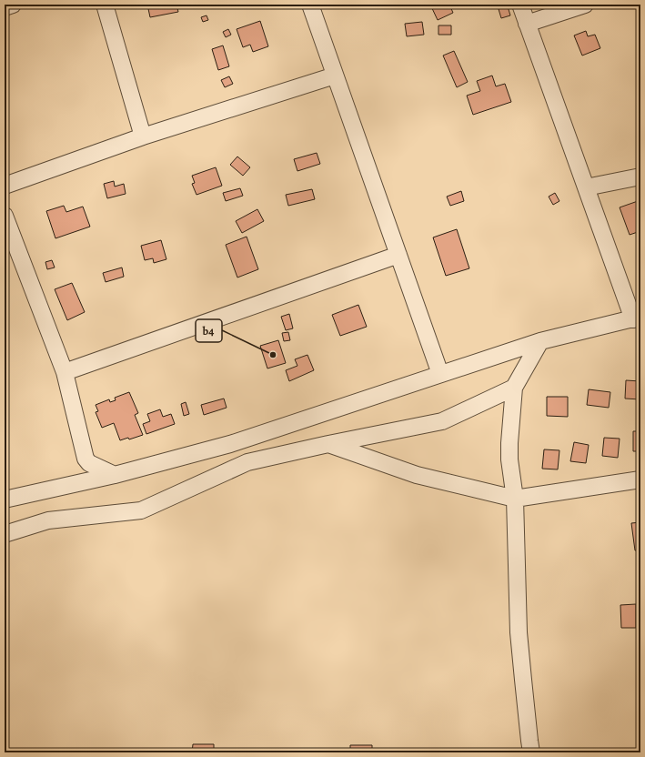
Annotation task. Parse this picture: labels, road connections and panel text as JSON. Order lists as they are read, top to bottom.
{
  "places": ["b4"]
}
